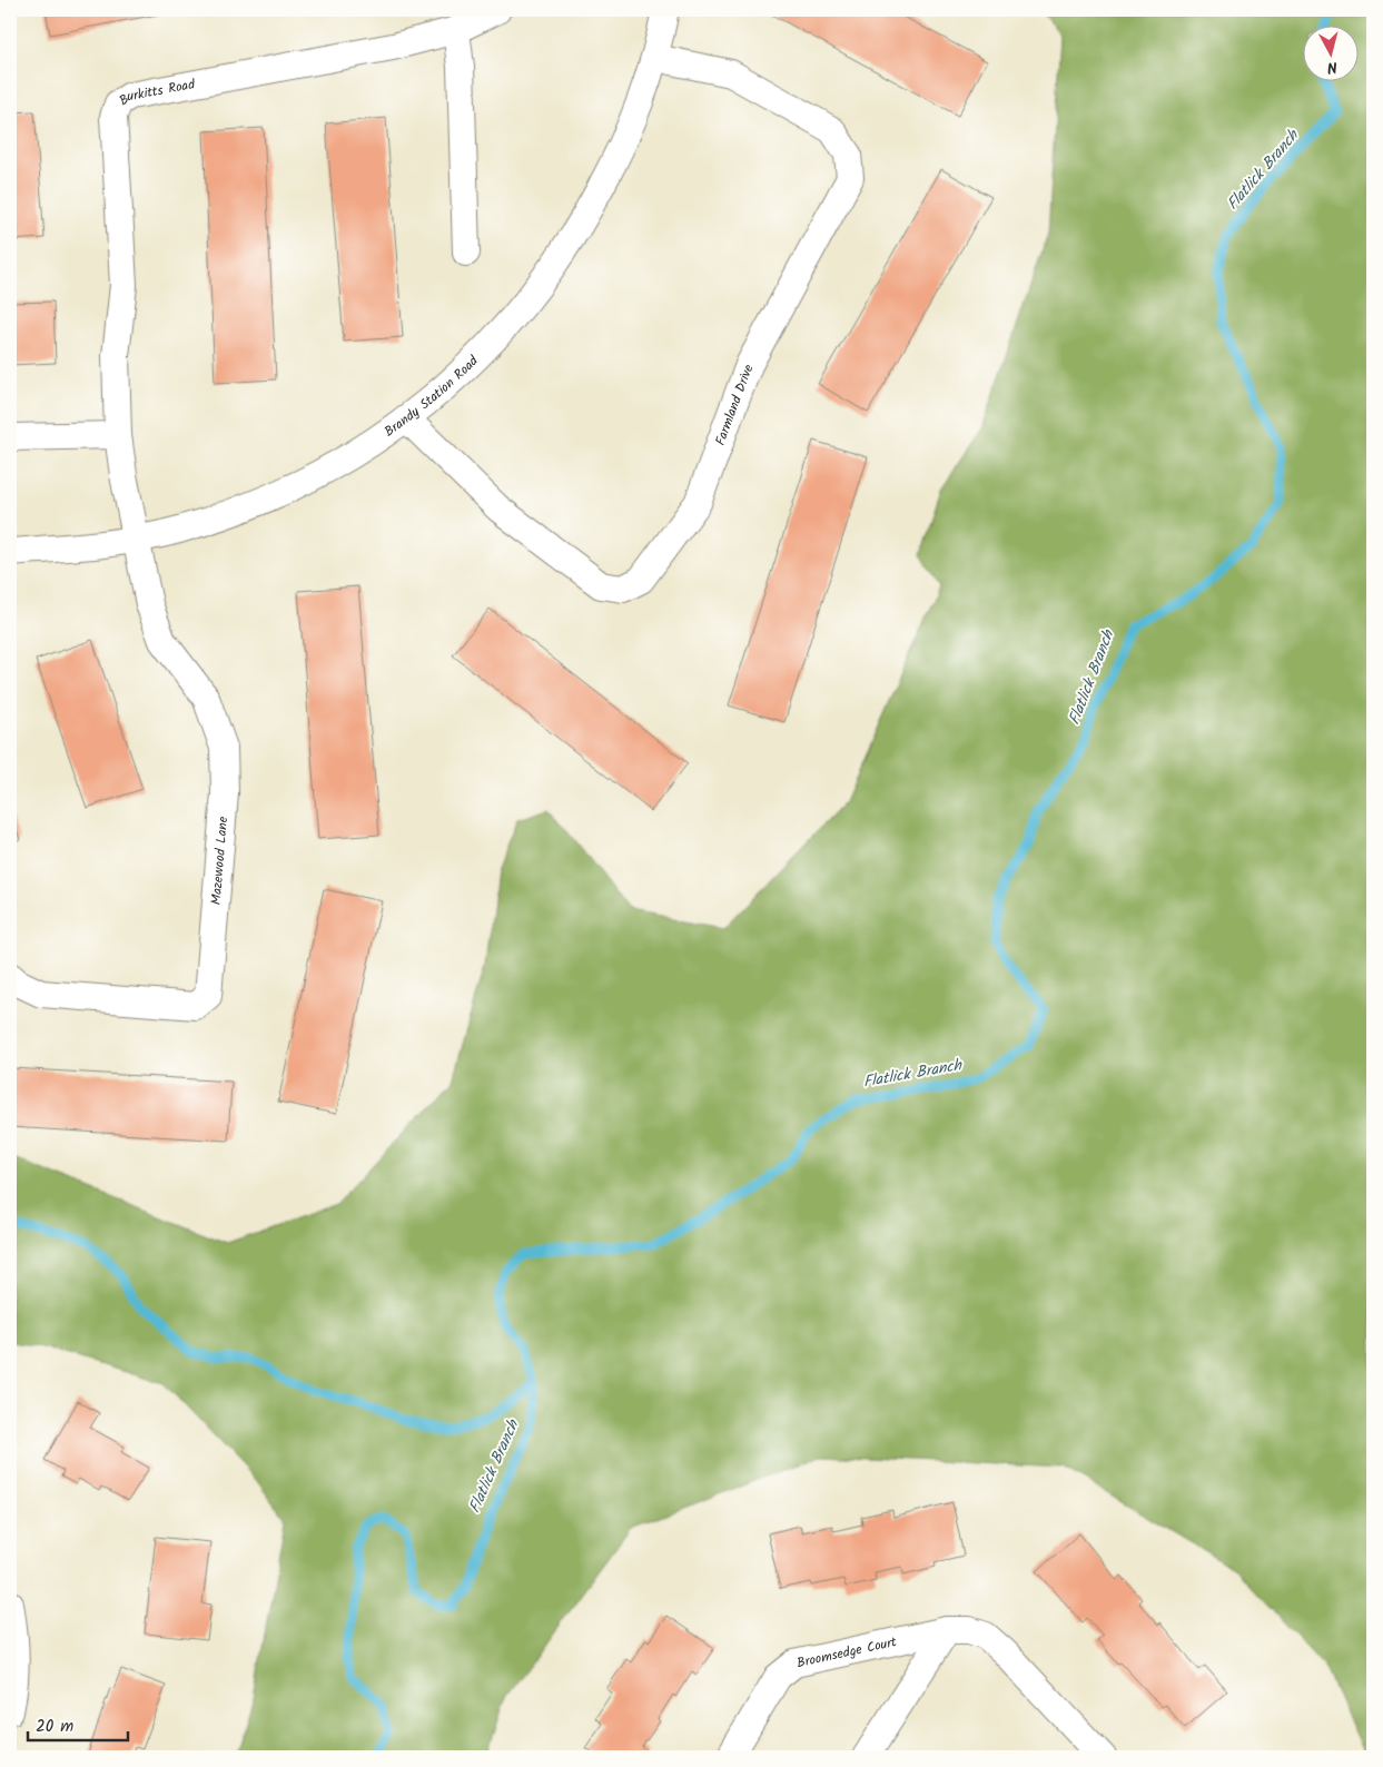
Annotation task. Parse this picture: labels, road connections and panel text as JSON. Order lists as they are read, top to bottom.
{
  "streets": {
    "street": [
      "Burkitts Road",
      "Brandy Station Road",
      "Farmland Drive",
      "Mazewood Lane",
      "Broomsedge Court"
    ]
  },
  "crossings": [
    ["Burkitts Road", "Brandy Station Road"],
    ["Burkitts Road", "Mazewood Lane"],
    ["Brandy Station Road", "Farmland Drive"],
    ["Brandy Station Road", "Mazewood Lane"]
  ],
  "water": ["Flatlick Branch"],
  "scale_bar": "20 m",
  "north": "bottom"
}
